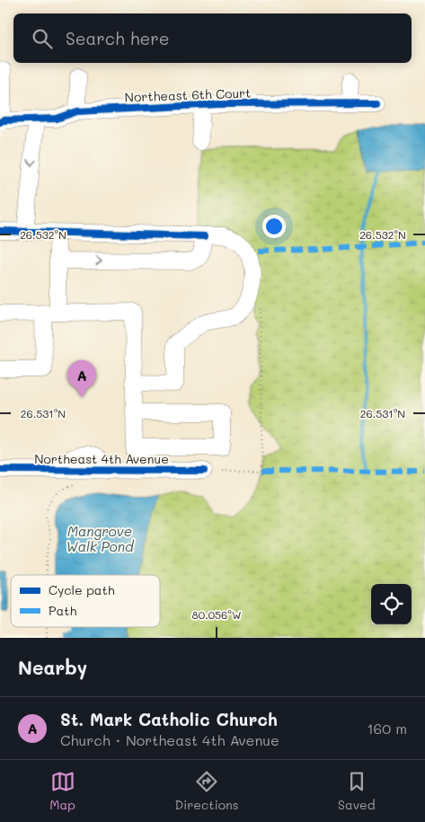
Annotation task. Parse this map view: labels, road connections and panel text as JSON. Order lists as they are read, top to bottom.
{
  "streets": {
    "street": ["Northeast 6th Court", "Northeast 4th Avenue"]
  },
  "water": ["Mangrove Walk Pond"],
  "legend": ["Cycle path", "Path"],
  "page": {
    "search": "Search here",
    "pins": "A",
    "heading": "Nearby",
    "list": [
      {
        "mark": "A",
        "name": "St. Mark Catholic Church",
        "note": "Church · Northeast 4th Avenue",
        "value": "160 m"
      }
    ],
    "nav": ["Map", "Directions", "Saved"]
  },
  "coordinates": ["26.532°N", "26.531°N", "80.056°W"]
}
